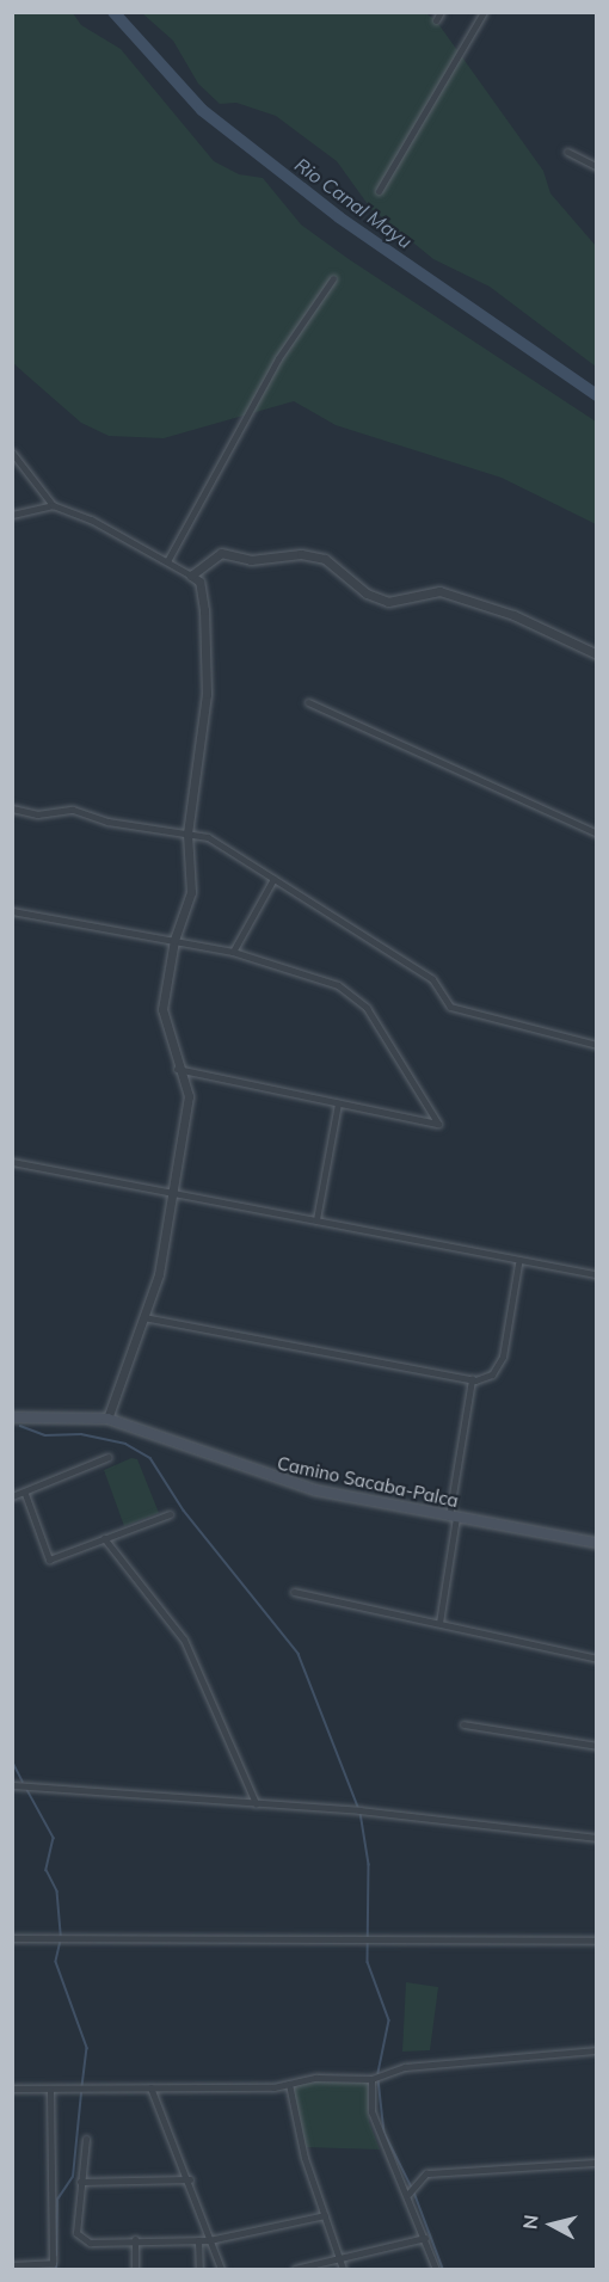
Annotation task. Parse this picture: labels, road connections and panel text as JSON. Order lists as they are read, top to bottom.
{
  "streets": {
    "main road": ["Camino Sacaba-Palca"]
  },
  "water": ["Rio Canal Mayu"],
  "north": "left"
}
